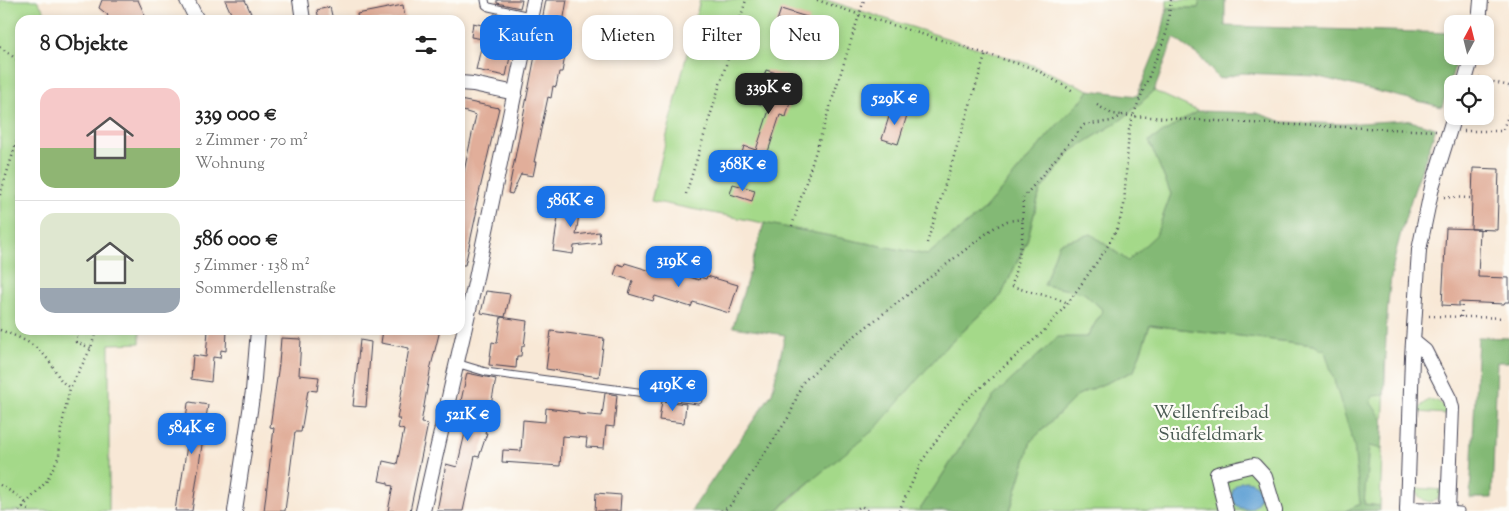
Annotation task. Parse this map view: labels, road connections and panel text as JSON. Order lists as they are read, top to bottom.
{
  "parks": ["Wellenfreibad Südfeldmark"],
  "north": "top",
  "page": {
    "chip": [
      "Kaufen",
      "Mieten",
      "Filter",
      "Neu"
    ],
    "heading": "8 Objekte",
    "price": [
      "339K €",
      "529K €",
      "368K €",
      "586K €",
      "319K €",
      "419K €",
      "521K €",
      "584K €"
    ],
    "list": [
      {
        "name": "339 000 €",
        "note": "2 Zimmer · 70 m² · Wohnung"
      },
      {
        "name": "586 000 €",
        "note": "5 Zimmer · 138 m² · Sommerdellenstraße"
      }
    ]
  }
}
